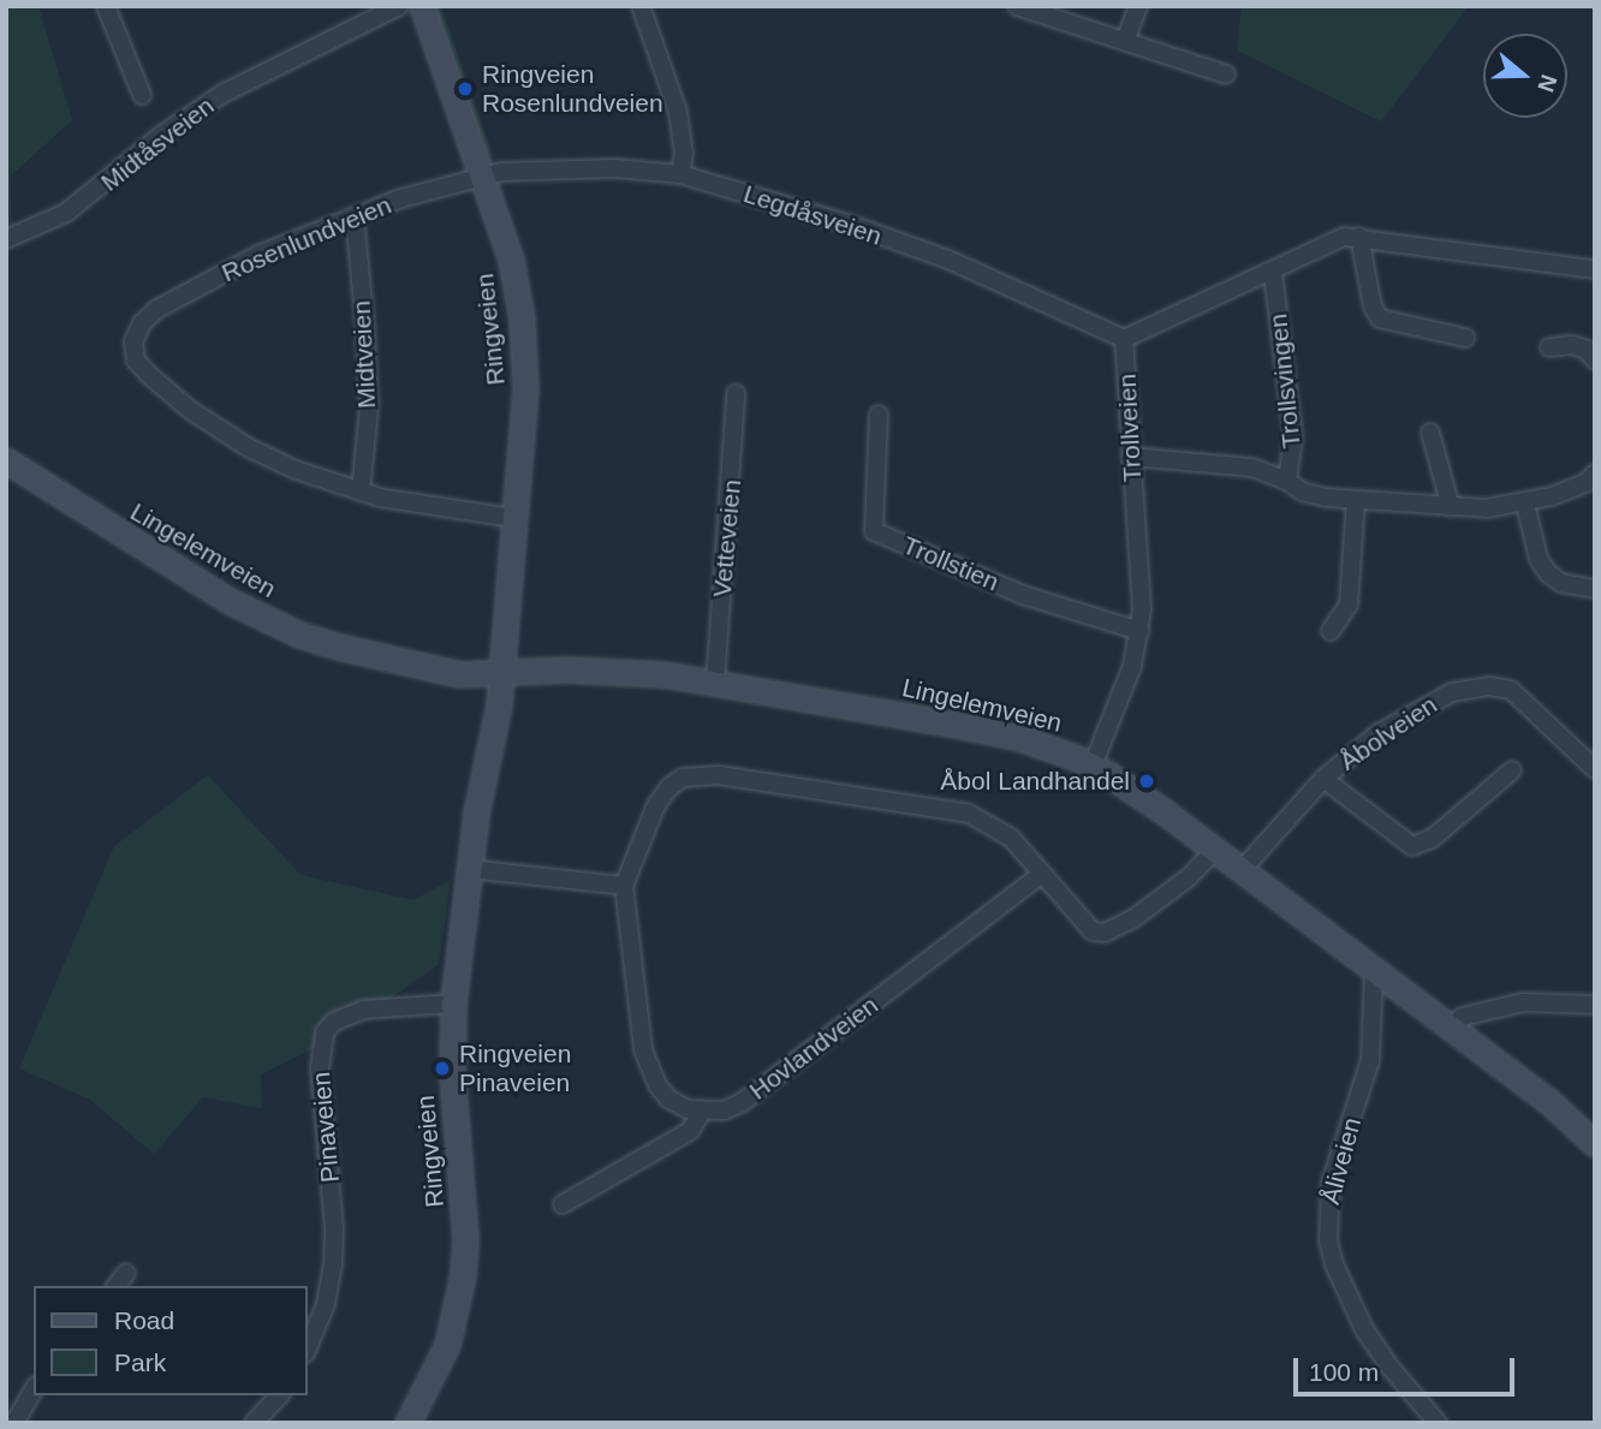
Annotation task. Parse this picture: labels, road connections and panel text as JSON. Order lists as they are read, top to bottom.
{
  "streets": {
    "main road": ["Ringveien", "Lingelemveien"],
    "street": [
      "Midtåsveien",
      "Legdåsveien",
      "Rosenlundveien",
      "Midtveien",
      "Trollsvingen",
      "Trollveien",
      "Vetteveien",
      "Trollstien",
      "Åbolveien",
      "Hovlandveien",
      "Pinaveien",
      "Åliveien"
    ]
  },
  "crossings": [
    ["Legdåsveien", "Rosenlundveien"],
    ["Legdåsveien", "Ringveien"],
    ["Legdåsveien", "Trollveien"],
    ["Rosenlundveien", "Ringveien"],
    ["Rosenlundveien", "Midtveien"],
    ["Ringveien", "Lingelemveien"],
    ["Ringveien", "Pinaveien"],
    ["Trollsvingen", "Trollveien"],
    ["Trollveien", "Lingelemveien"],
    ["Trollveien", "Trollstien"],
    ["Vetteveien", "Lingelemveien"],
    ["Lingelemveien", "Åbolveien"],
    ["Lingelemveien", "Åliveien"]
  ],
  "places": ["Ringveien Rosenlundveien", "Åbol Landhandel", "Ringveien Pinaveien"],
  "legend": ["Road", "Park"],
  "scale_bar": "100 m",
  "north": "right"
}
